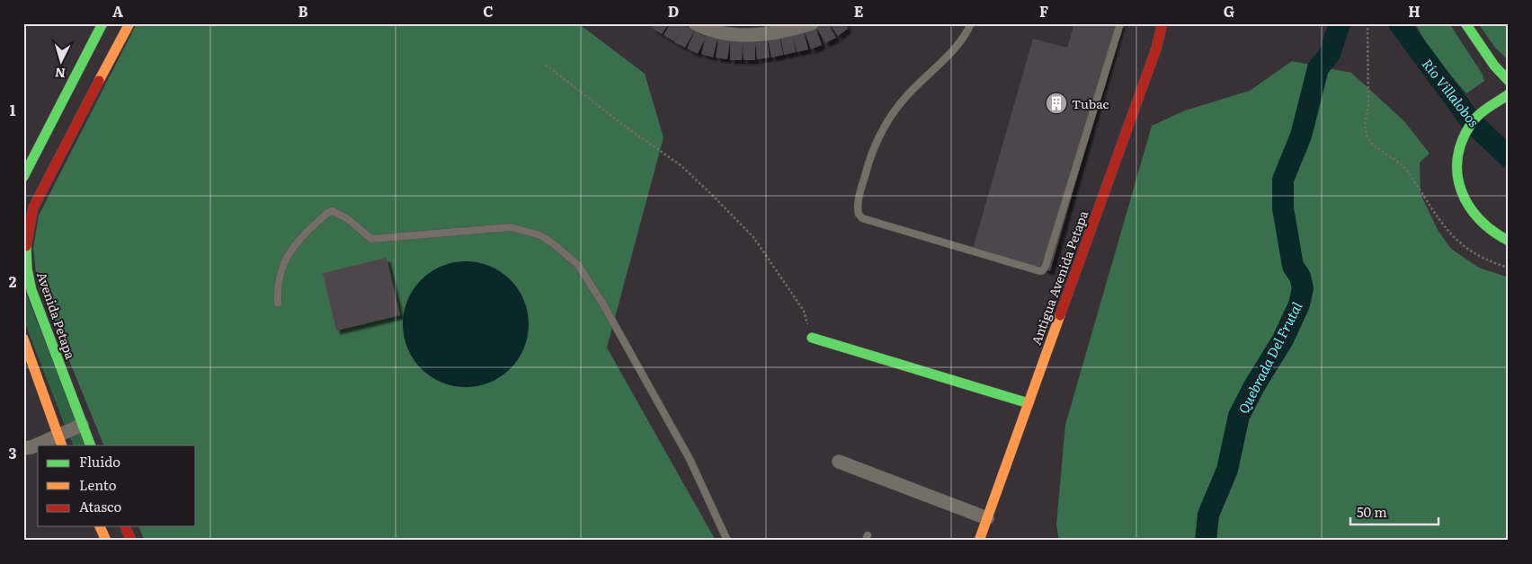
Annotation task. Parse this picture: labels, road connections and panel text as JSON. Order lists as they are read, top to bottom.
{
  "streets": {
    "main road": ["Antigua Avenida Petapa", "Avenida Petapa"]
  },
  "water": ["Río Villalobos", "Quebrada Del Frutal"],
  "places": {
    "building": ["Tubac"]
  },
  "legend": ["Fluido", "Lento", "Atasco"],
  "scale_bar": "50 m",
  "north": "bottom",
  "grid": {
    "columns": [
      "A",
      "B",
      "C",
      "D",
      "E",
      "F",
      "G",
      "H"
    ],
    "rows": ["1", "2", "3"]
  }
}
